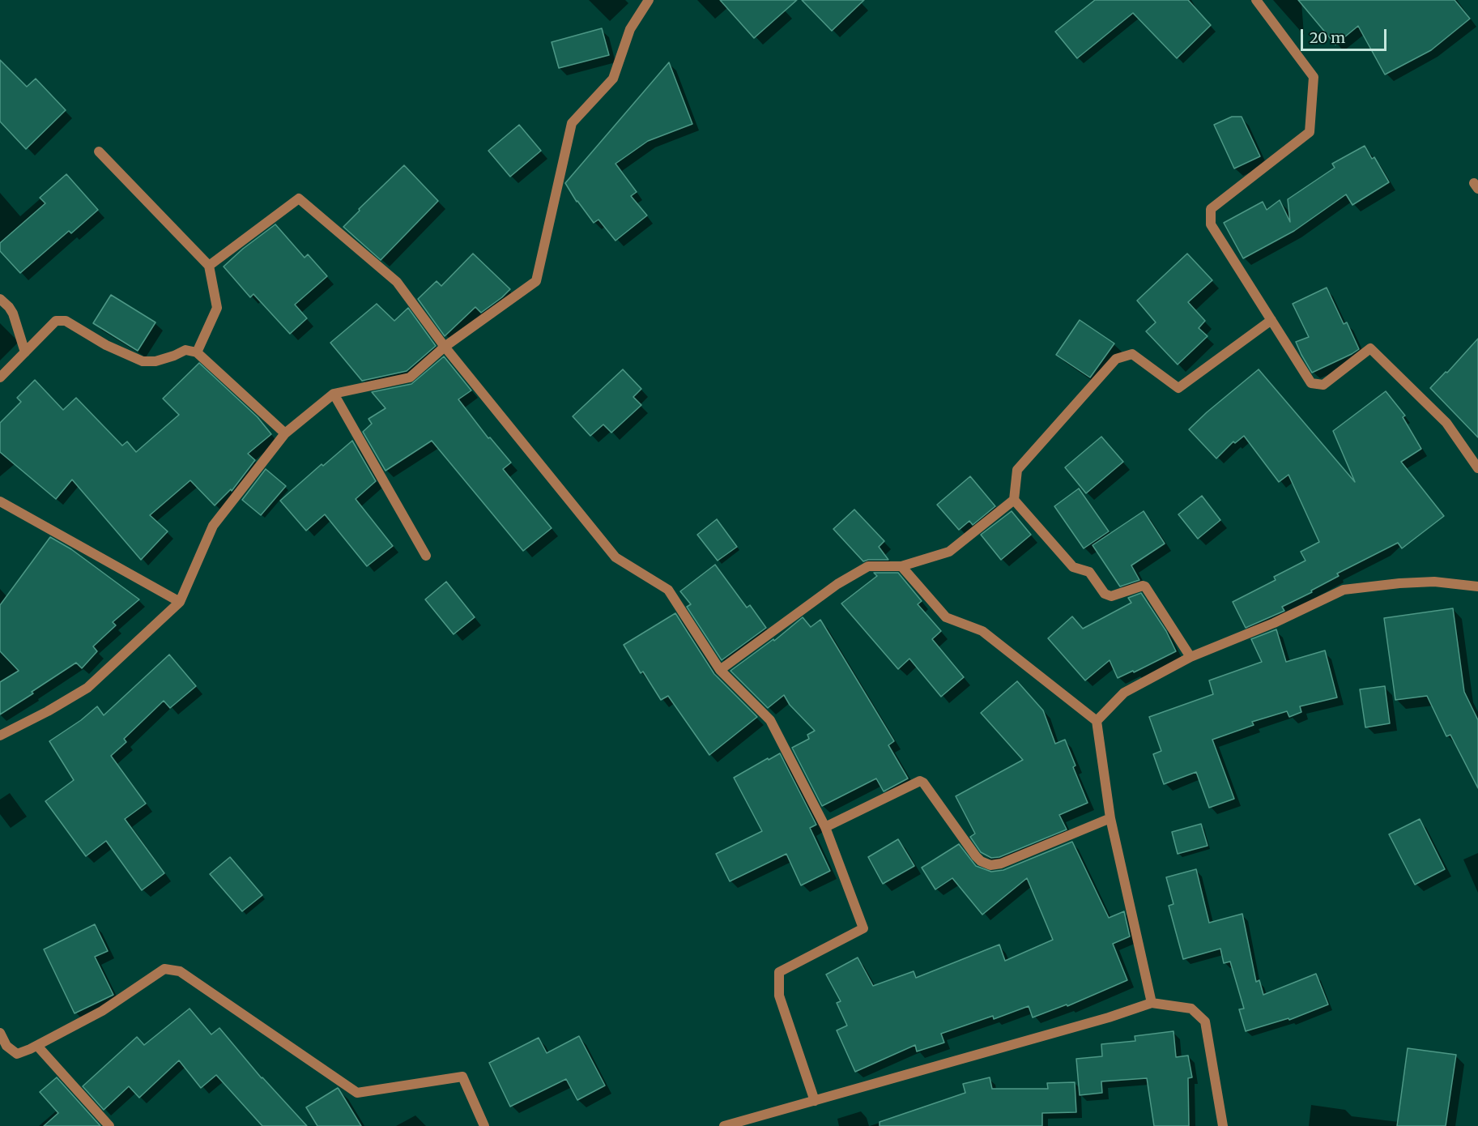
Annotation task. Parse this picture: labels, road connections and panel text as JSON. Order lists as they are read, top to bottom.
{
  "scale_bar": "20 m"
}
